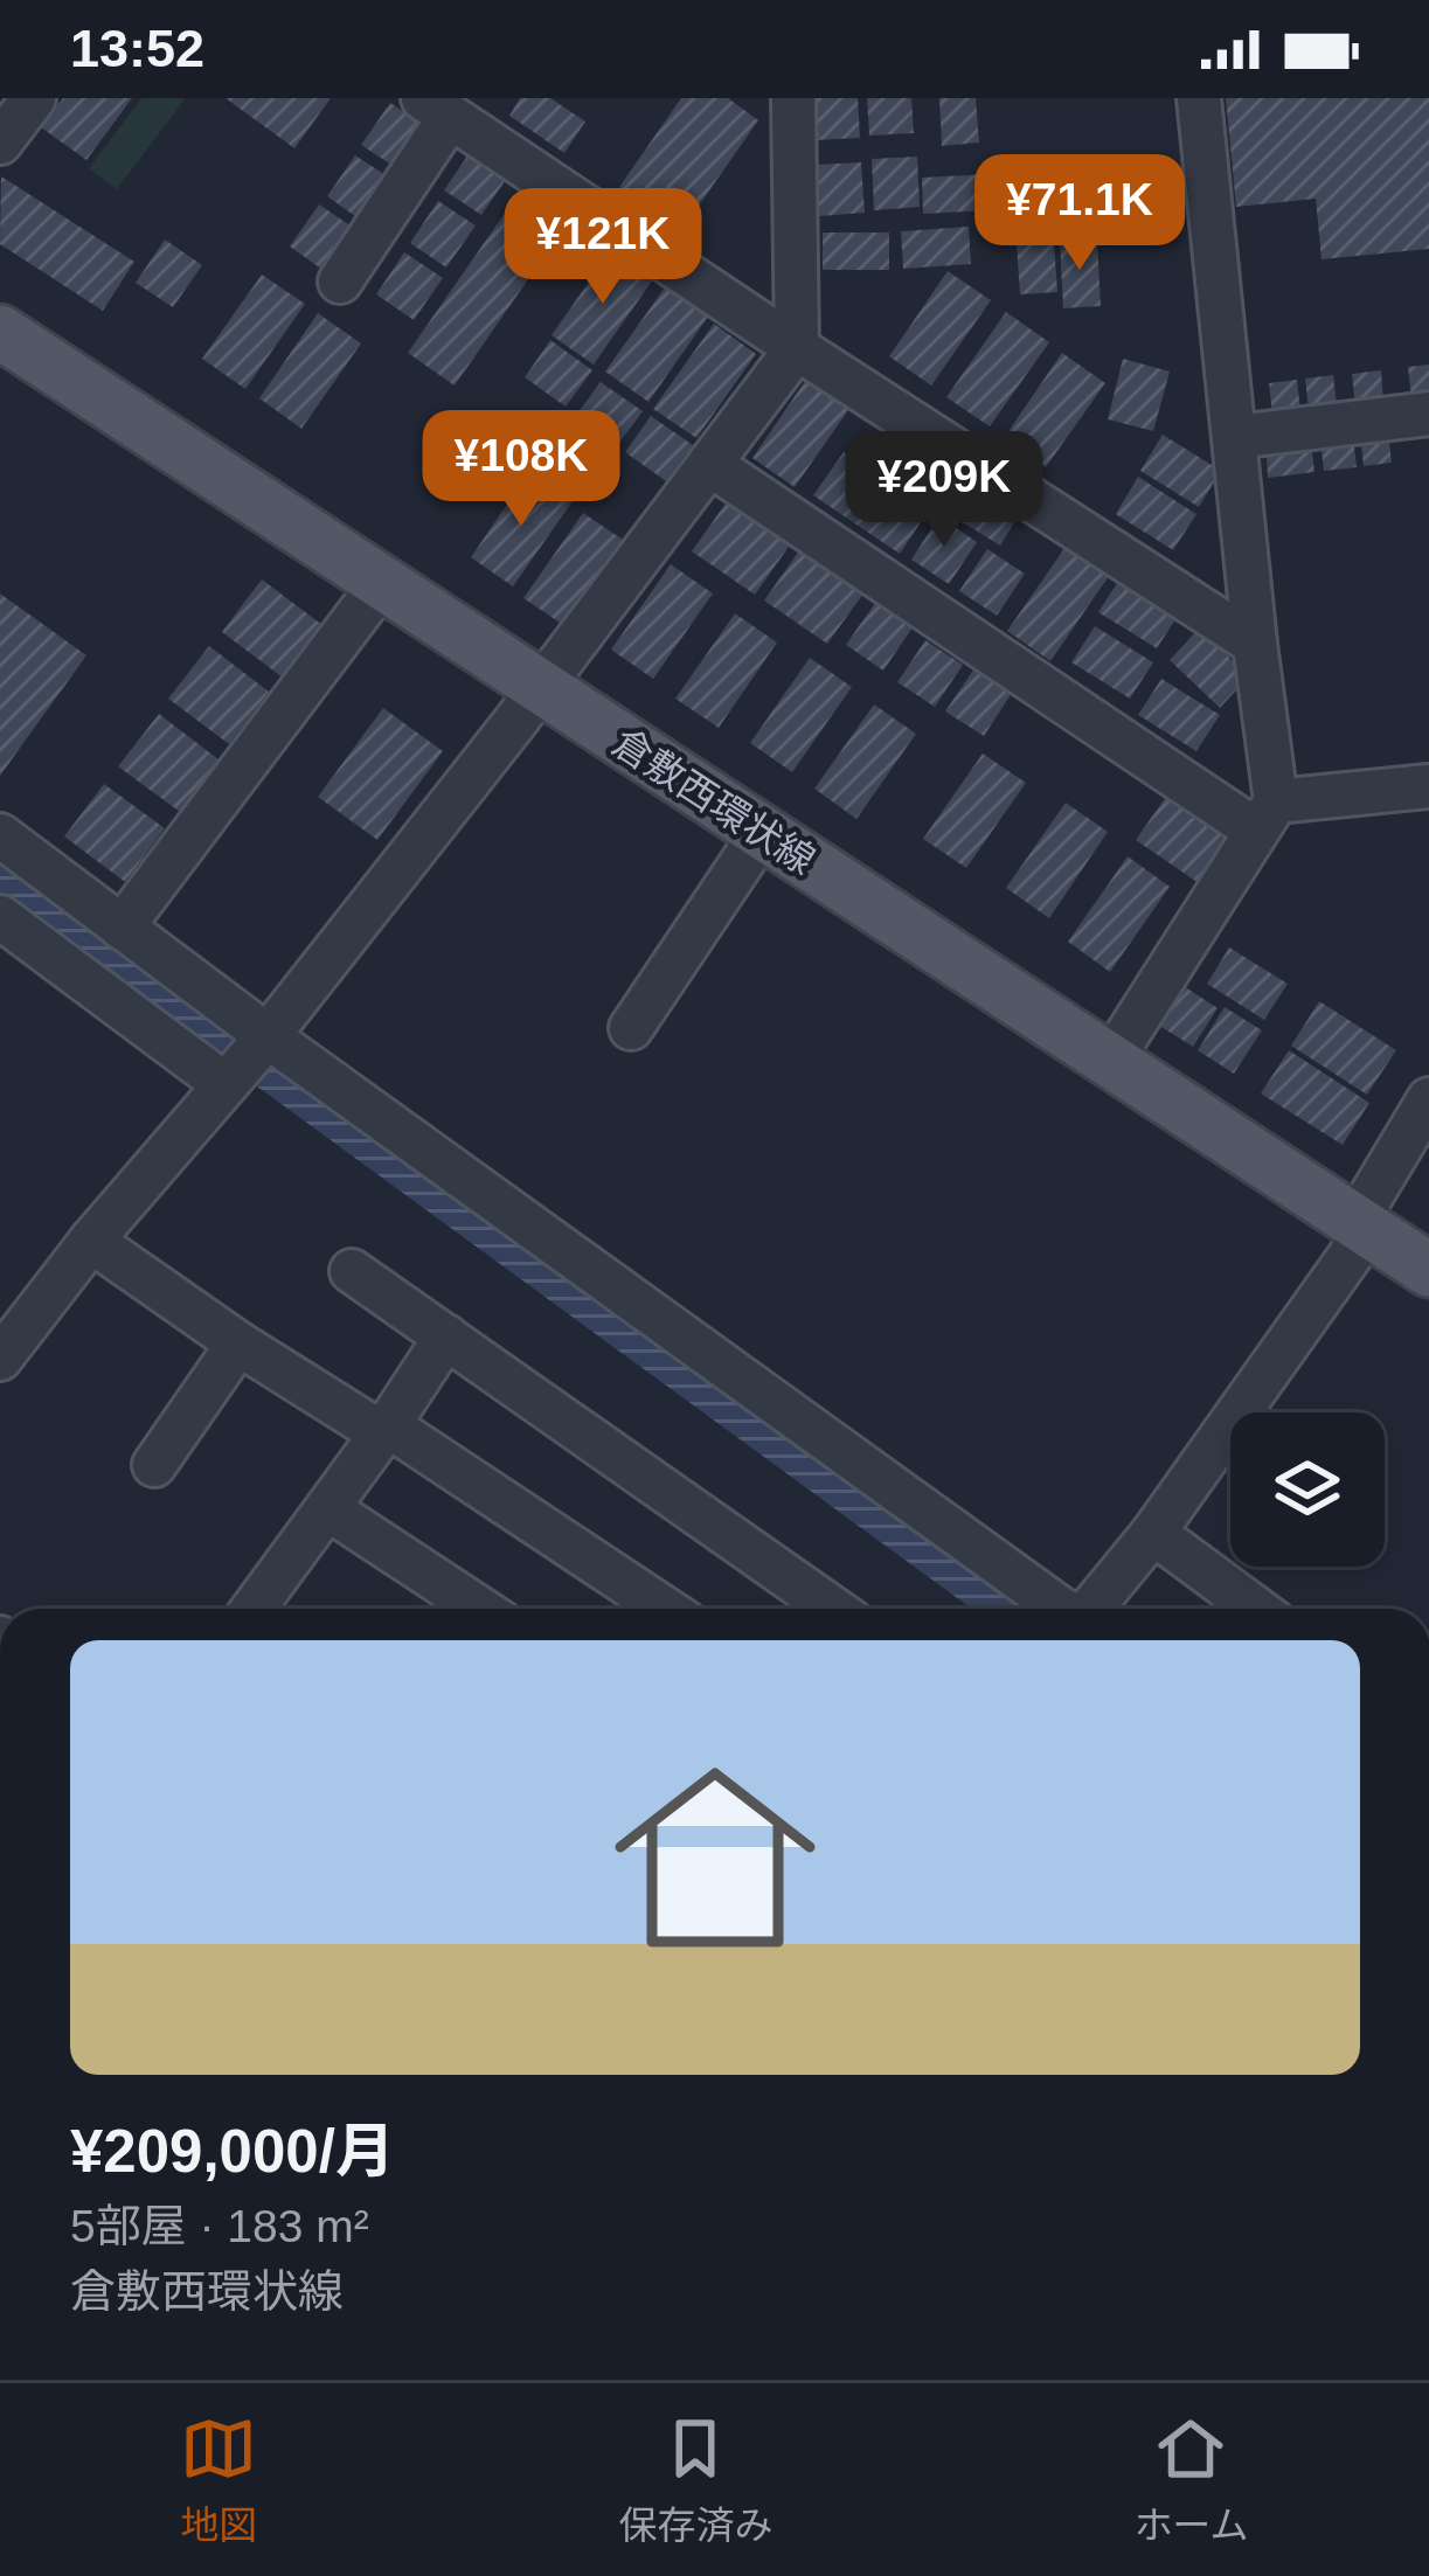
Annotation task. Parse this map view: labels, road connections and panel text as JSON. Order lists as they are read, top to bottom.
{
  "streets": {
    "main road": ["倉敷西環状線"]
  },
  "page": {
    "status": "13:52",
    "price": [
      "¥71.1K",
      "¥121K",
      "¥108K",
      "¥209K"
    ],
    "list": [
      {
        "name": "¥209,000/月",
        "note": "5部屋 · 183 m² · 倉敷西環状線"
      }
    ],
    "tabs": ["地図", "保存済み", "ホーム"]
  }
}
